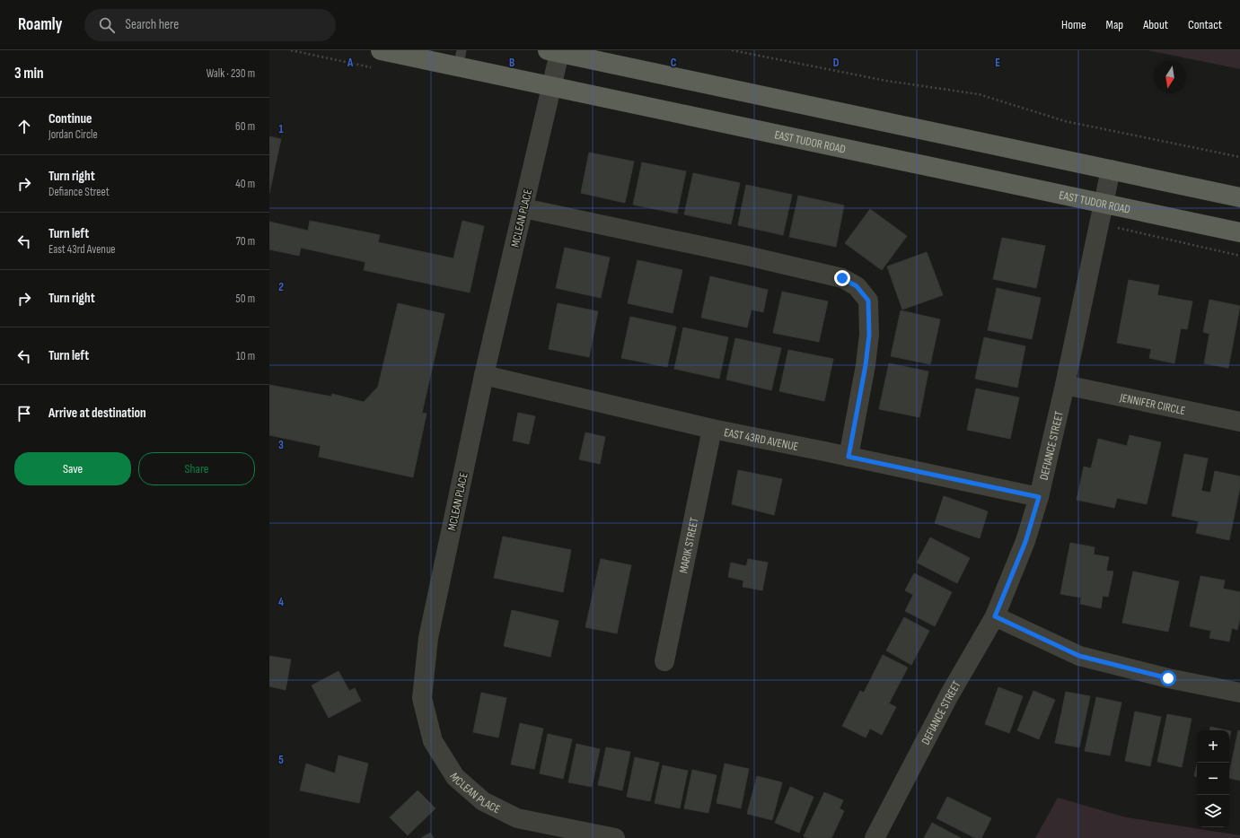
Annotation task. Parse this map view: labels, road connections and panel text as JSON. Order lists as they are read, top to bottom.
{
  "streets": {
    "main road": ["EAST TUDOR ROAD"],
    "street": [
      "MCLEAN PLACE",
      "JENNIFER CIRCLE",
      "EAST 43RD AVENUE",
      "DEFIANCE STREET",
      "MARIK STREET"
    ]
  },
  "crossings": [
    ["EAST TUDOR ROAD", "MCLEAN PLACE"],
    ["EAST TUDOR ROAD", "DEFIANCE STREET"],
    ["MCLEAN PLACE", "EAST 43RD AVENUE"],
    ["JENNIFER CIRCLE", "DEFIANCE STREET"],
    ["EAST 43RD AVENUE", "DEFIANCE STREET"],
    ["EAST 43RD AVENUE", "MARIK STREET"]
  ],
  "north": "bottom",
  "page": {
    "header": "Roamly",
    "search": "Search here",
    "nav": [
      "Home",
      "Map",
      "About",
      "Contact"
    ],
    "heading": ["3 min", "Walk · 230 m"],
    "list": [
      ["Continue", "Jordan Circle", "60 m"],
      ["Turn right", "Defiance Street", "40 m"],
      ["Turn left", "East 43rd Avenue", "70 m"],
      ["Turn right", "50 m"],
      ["Turn left", "10 m"],
      "Arrive at destination"
    ],
    "buttons": ["Save", "Share"],
    "map_buttons": ["+", "−"]
  },
  "grid": {
    "columns": [
      "A",
      "B",
      "C",
      "D",
      "E"
    ],
    "rows": [
      "1",
      "2",
      "3",
      "4",
      "5"
    ]
  }
}
